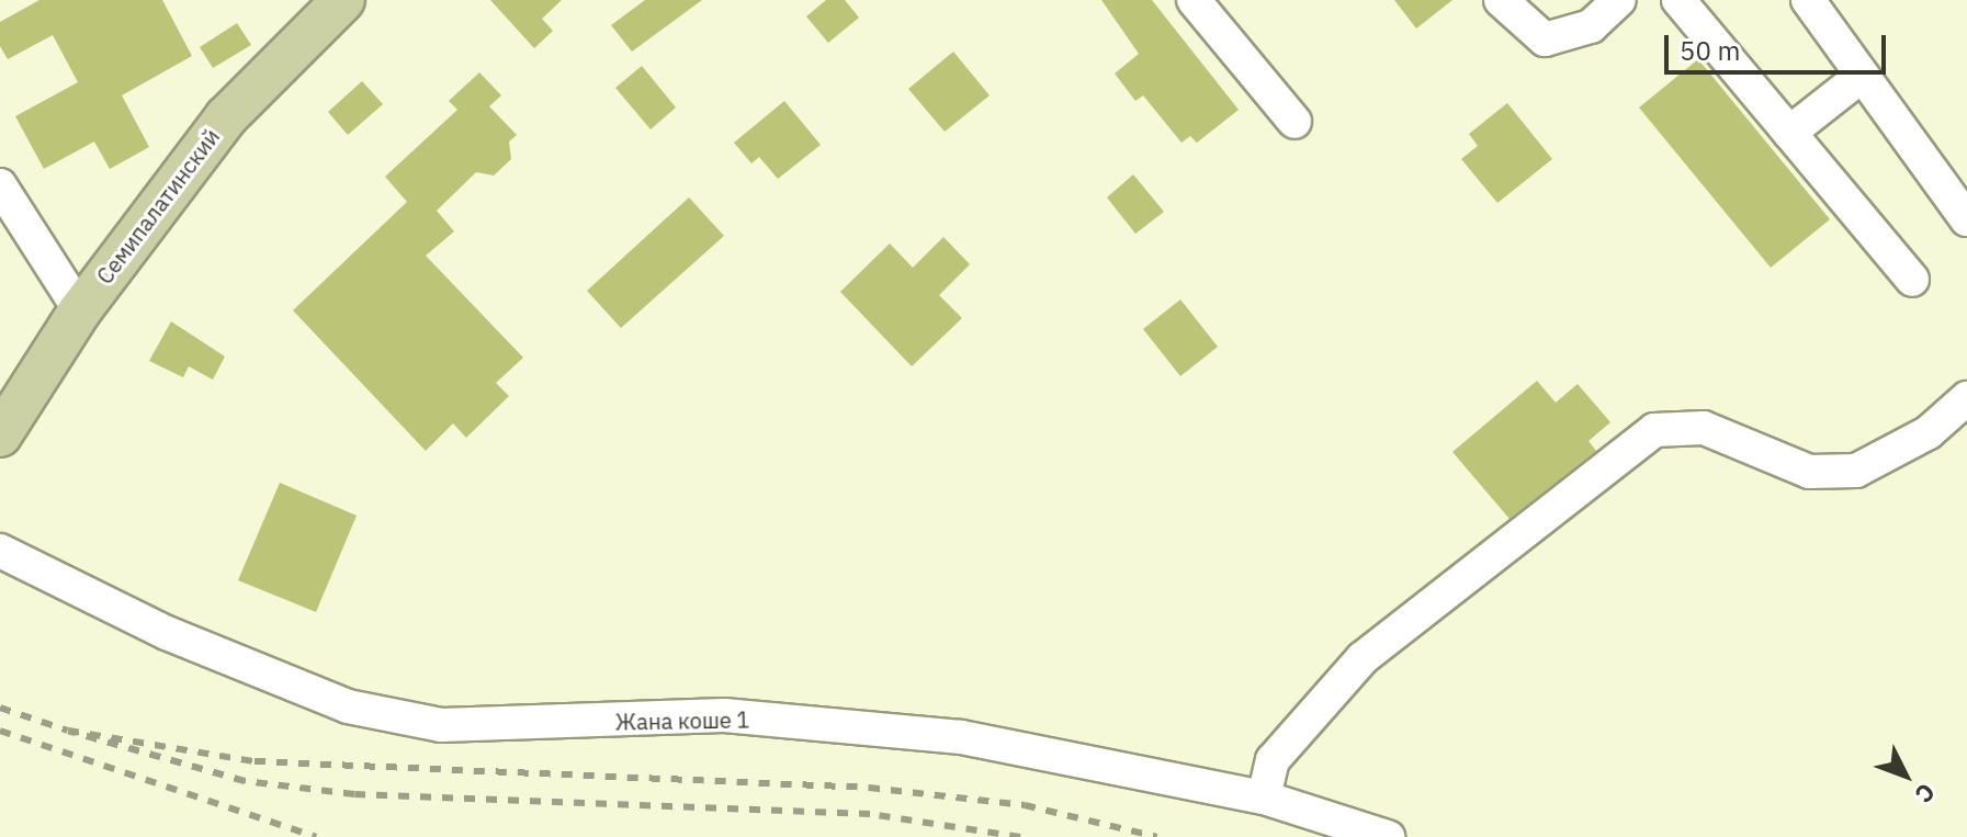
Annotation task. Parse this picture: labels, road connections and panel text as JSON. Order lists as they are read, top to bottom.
{
  "streets": {
    "main road": ["Семипалатинский"],
    "street": ["Жана коше 1"]
  },
  "scale_bar": "50 m",
  "north": "bottom right"
}
